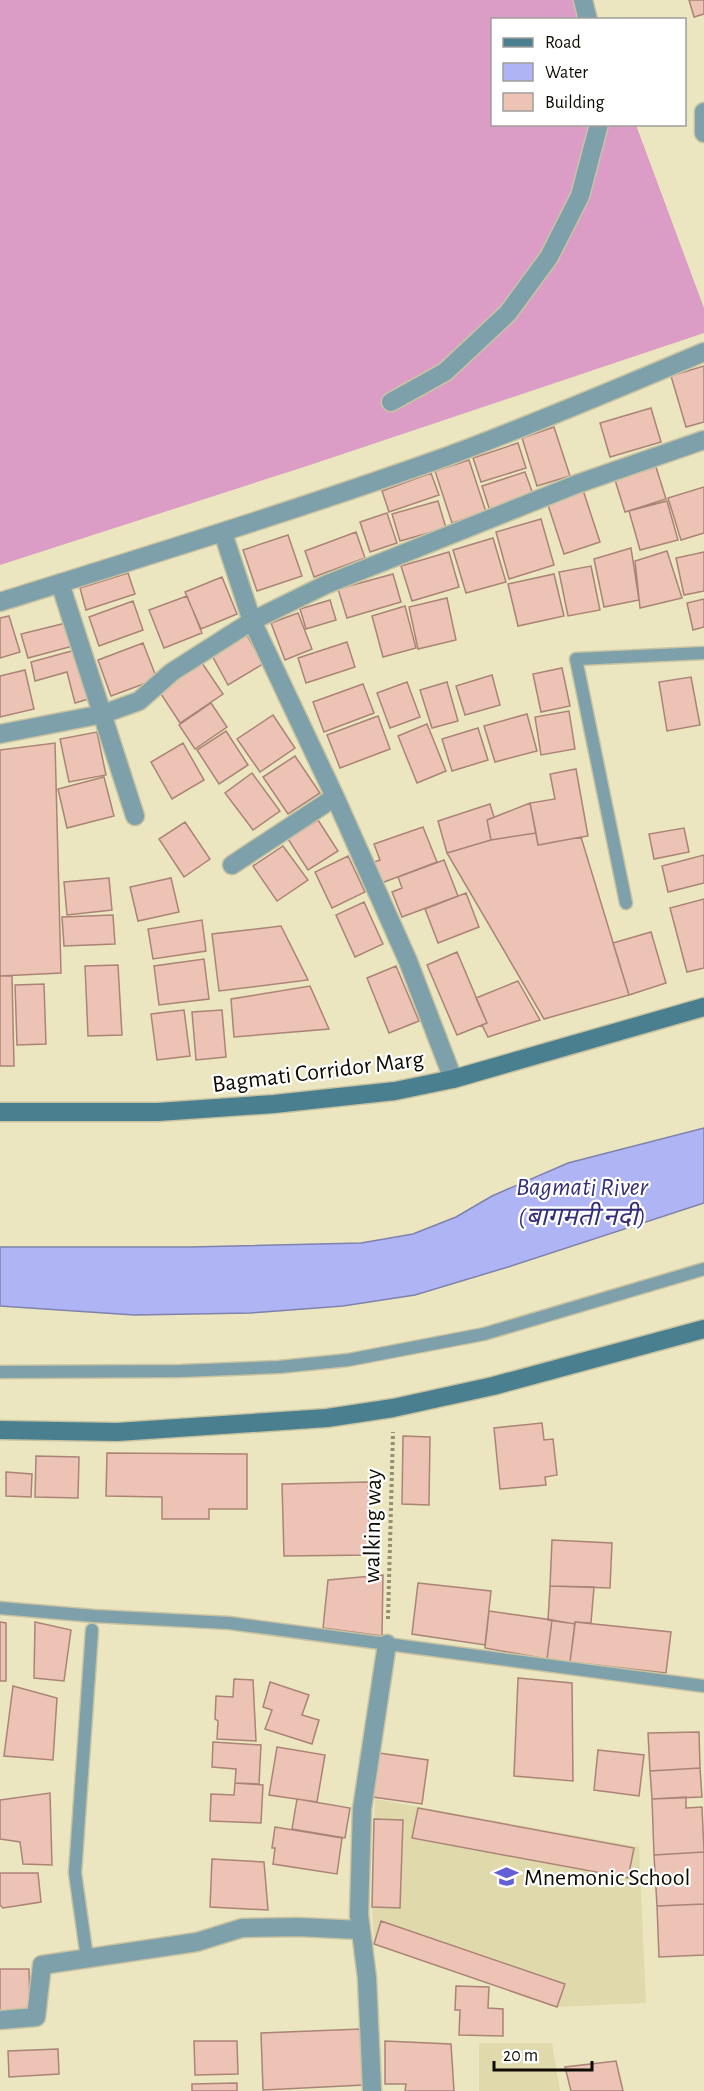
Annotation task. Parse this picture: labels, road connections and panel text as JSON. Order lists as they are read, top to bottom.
{
  "streets": {
    "street": ["Bagmati Corridor Marg"],
    "path": ["walking way"]
  },
  "water": ["Bagmati River (बागमती नदी)"],
  "places": {
    "school or university": ["Mnemonic School"]
  },
  "legend": ["Road", "Water", "Building"],
  "scale_bar": "20 m"
}
